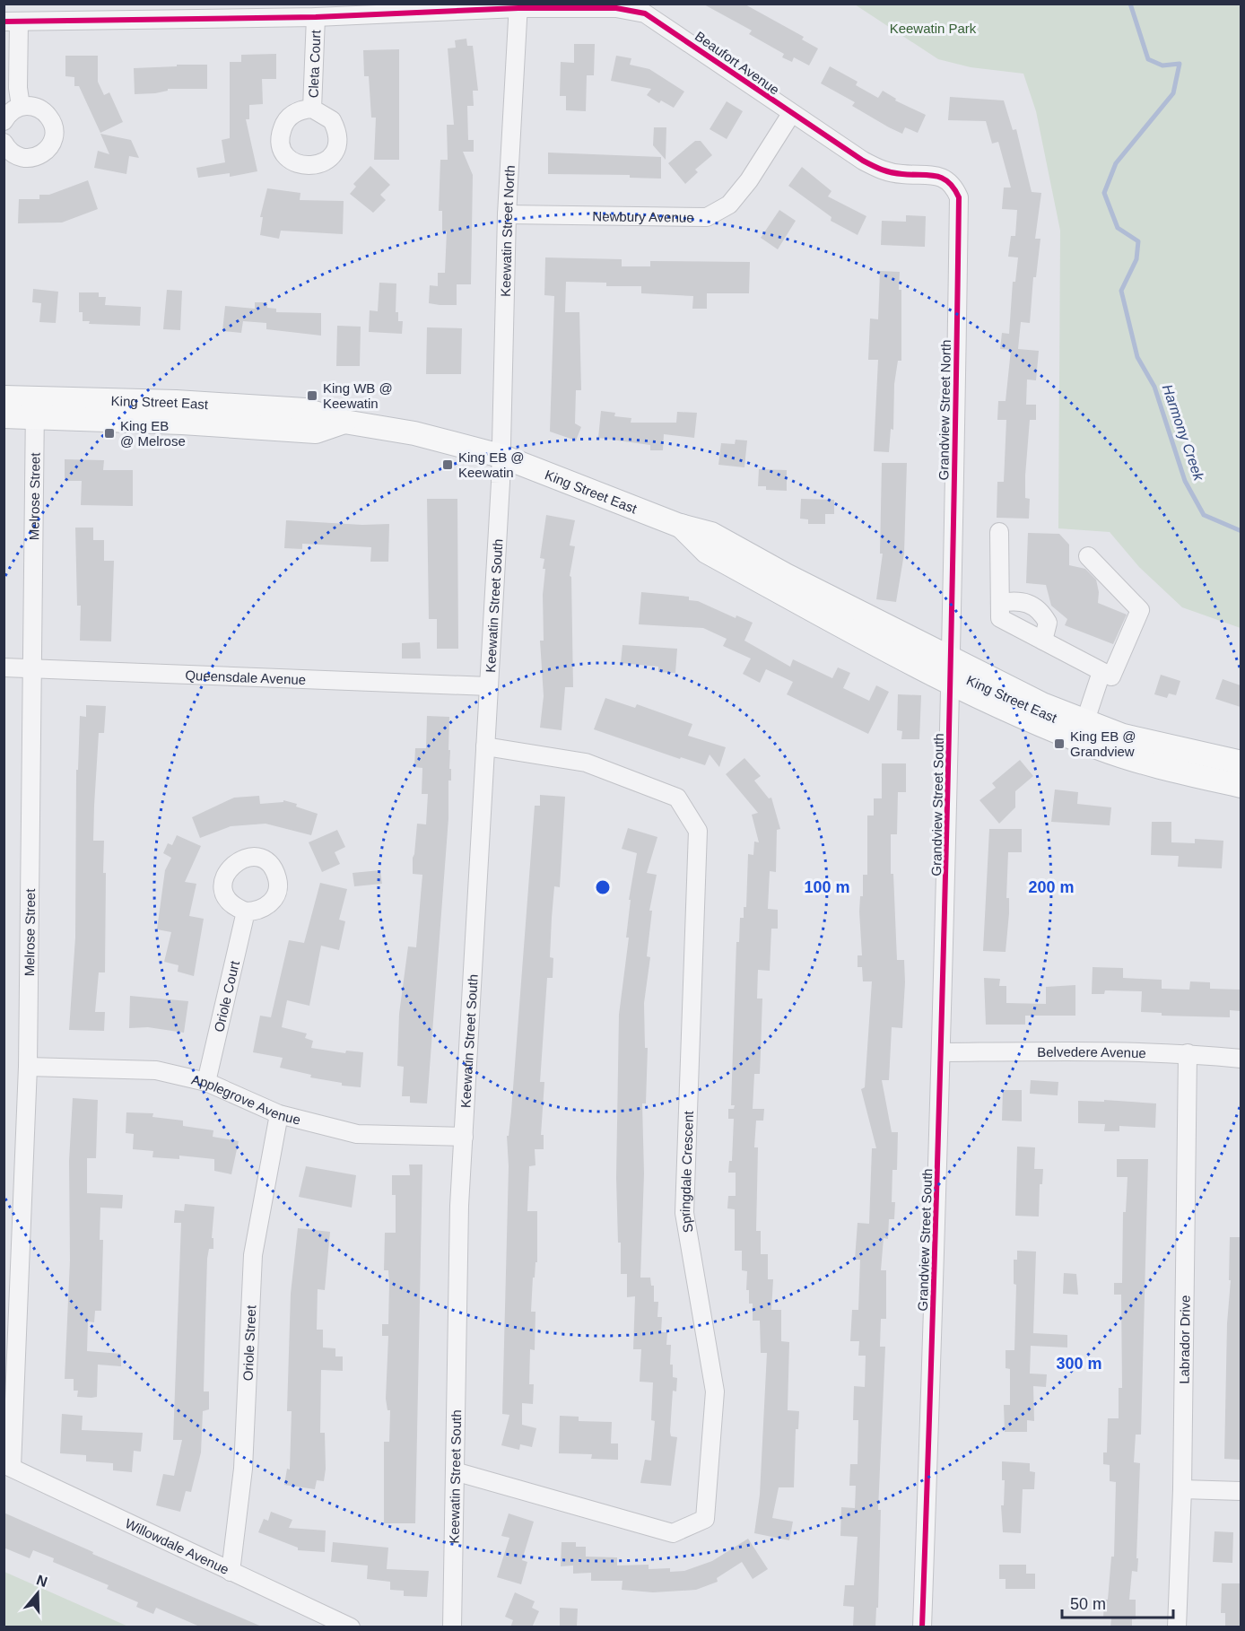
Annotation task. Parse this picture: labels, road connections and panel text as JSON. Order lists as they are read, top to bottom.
{
  "streets": {
    "main road": ["King Street East"],
    "street": [
      "Cleta Court",
      "Beaufort Avenue",
      "Newbury Avenue",
      "Keewatin Street North",
      "Grandview Street North",
      "Melrose Street",
      "Keewatin Street South",
      "Queensdale Avenue",
      "Grandview Street South",
      "Oriole Court",
      "Belvedere Avenue",
      "Applegrove Avenue",
      "Springdale Crescent",
      "Labrador Drive",
      "Oriole Street",
      "Willowdale Avenue"
    ]
  },
  "crossings": [
    ["Cleta Court", "Beaufort Avenue"],
    ["Beaufort Avenue", "Newbury Avenue"],
    ["Beaufort Avenue", "Keewatin Street North"],
    ["Beaufort Avenue", "Grandview Street North"],
    ["Newbury Avenue", "Keewatin Street North"],
    ["Keewatin Street North", "King Street East"],
    ["Keewatin Street North", "Keewatin Street South"],
    ["King Street East", "Grandview Street North"],
    ["King Street East", "Melrose Street"],
    ["King Street East", "Keewatin Street South"],
    ["King Street East", "Grandview Street South"],
    ["Grandview Street North", "Grandview Street South"],
    ["Melrose Street", "Queensdale Avenue"],
    ["Melrose Street", "Applegrove Avenue"],
    ["Melrose Street", "Willowdale Avenue"],
    ["Keewatin Street South", "Queensdale Avenue"],
    ["Keewatin Street South", "Applegrove Avenue"],
    ["Keewatin Street South", "Springdale Crescent"],
    ["Grandview Street South", "Belvedere Avenue"],
    ["Oriole Court", "Applegrove Avenue"],
    ["Belvedere Avenue", "Labrador Drive"],
    ["Applegrove Avenue", "Oriole Street"],
    ["Oriole Street", "Willowdale Avenue"]
  ],
  "water": ["Harmony Creek"],
  "parks": ["Keewatin Park"],
  "places": {
    "transit": [
      "King WB @ Keewatin",
      "King EB @ Melrose",
      "King EB @ Keewatin",
      "King EB @ Grandview"
    ]
  },
  "scale_bar": "50 m",
  "north": "top",
  "rings": ["100 m", "200 m", "300 m"]
}
